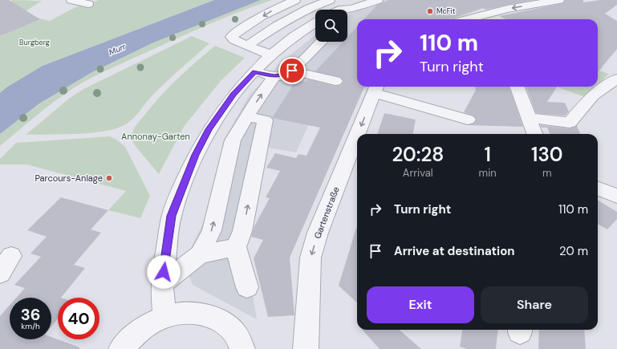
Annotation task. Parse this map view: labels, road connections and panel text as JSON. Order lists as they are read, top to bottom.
{
  "streets": {
    "street": ["Gartenstraße"]
  },
  "water": ["Murr"],
  "parks": ["Burgberg", "Annonay-Garten"],
  "places": ["McFit", "Parcours-Anlage"],
  "page": {
    "turn": ["110 m", "Turn right"],
    "eta": [
      "20:28",
      "Arrival",
      "1",
      "min",
      "130",
      "m"
    ],
    "list": [
      {
        "name": "Turn right",
        "value": "110 m"
      },
      {
        "name": "Arrive at destination",
        "value": "20 m"
      }
    ],
    "buttons": ["Exit", "Share"],
    "speed": "36 km/h",
    "limit": "40"
  }
}
